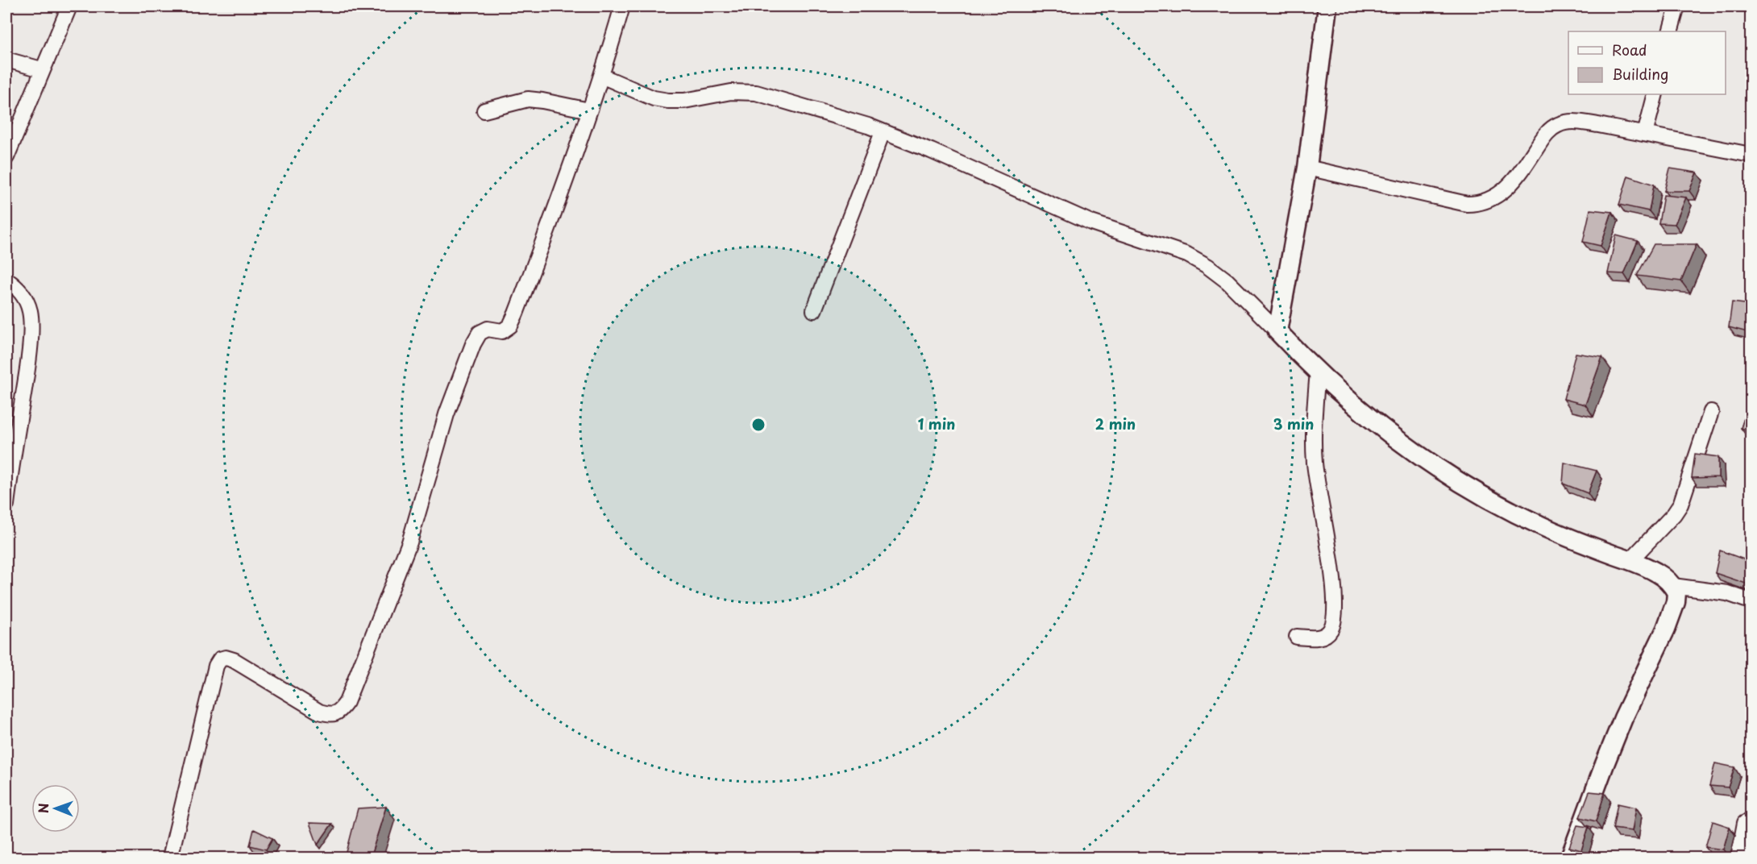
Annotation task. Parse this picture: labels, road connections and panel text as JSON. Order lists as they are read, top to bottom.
{
  "legend": ["Road", "Building"],
  "north": "left",
  "rings": ["1 min", "2 min", "3 min"]
}
